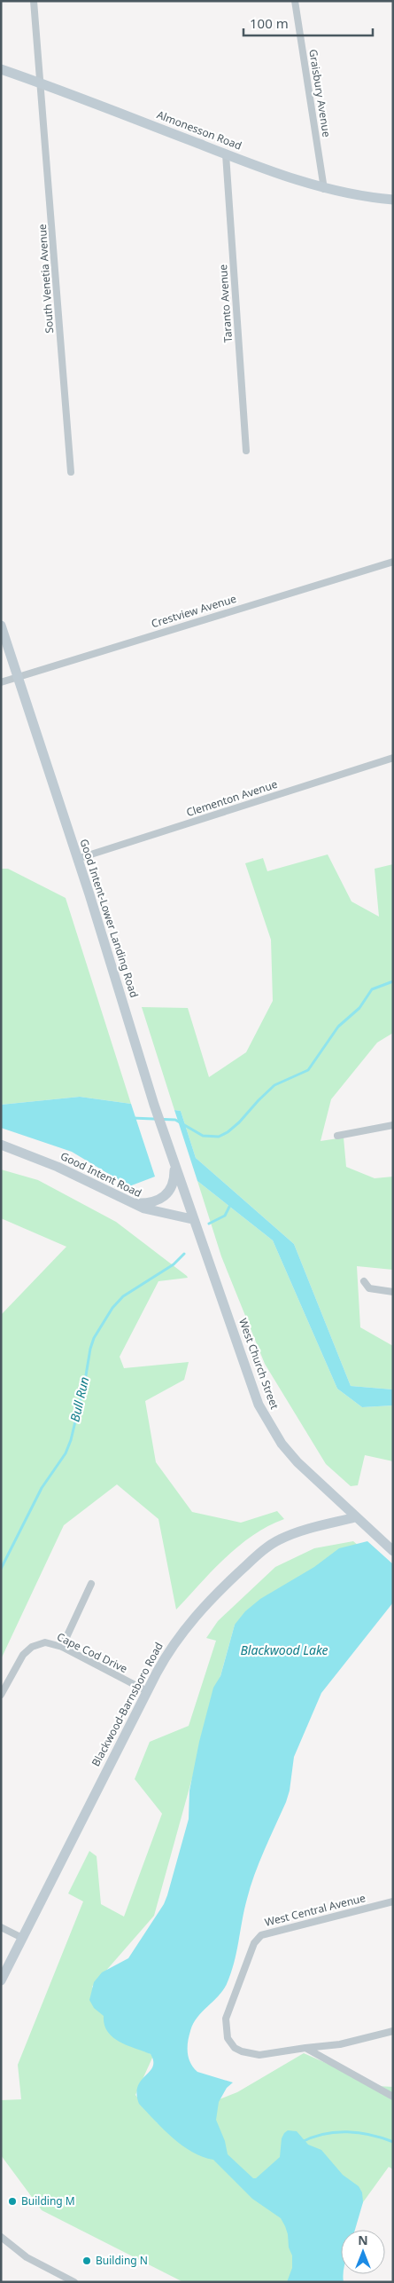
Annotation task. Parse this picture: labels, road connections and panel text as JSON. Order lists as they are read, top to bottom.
{
  "streets": {
    "main road": [
      "Almonesson Road",
      "Good Intent-Lower Landing Road",
      "Good Intent Road",
      "West Church Street",
      "Blackwood-Barnsboro Road"
    ],
    "street": [
      "Graisbury Avenue",
      "South Venetia Avenue",
      "Taranto Avenue",
      "Crestview Avenue",
      "Clementon Avenue",
      "Cape Cod Drive",
      "West Central Avenue"
    ]
  },
  "crossings": [
    ["Graisbury Avenue", "Almonesson Road"],
    ["Almonesson Road", "South Venetia Avenue"],
    ["Almonesson Road", "Taranto Avenue"],
    ["Crestview Avenue", "Good Intent-Lower Landing Road"],
    ["Clementon Avenue", "Good Intent-Lower Landing Road"],
    ["Good Intent-Lower Landing Road", "Good Intent Road"],
    ["Good Intent-Lower Landing Road", "West Church Street"],
    ["Good Intent Road", "West Church Street"],
    ["West Church Street", "Blackwood-Barnsboro Road"],
    ["Cape Cod Drive", "Blackwood-Barnsboro Road"]
  ],
  "water": ["Bull Run", "Blackwood Lake"],
  "places": ["Building M", "Building N"],
  "scale_bar": "100 m",
  "north": "top"
}
